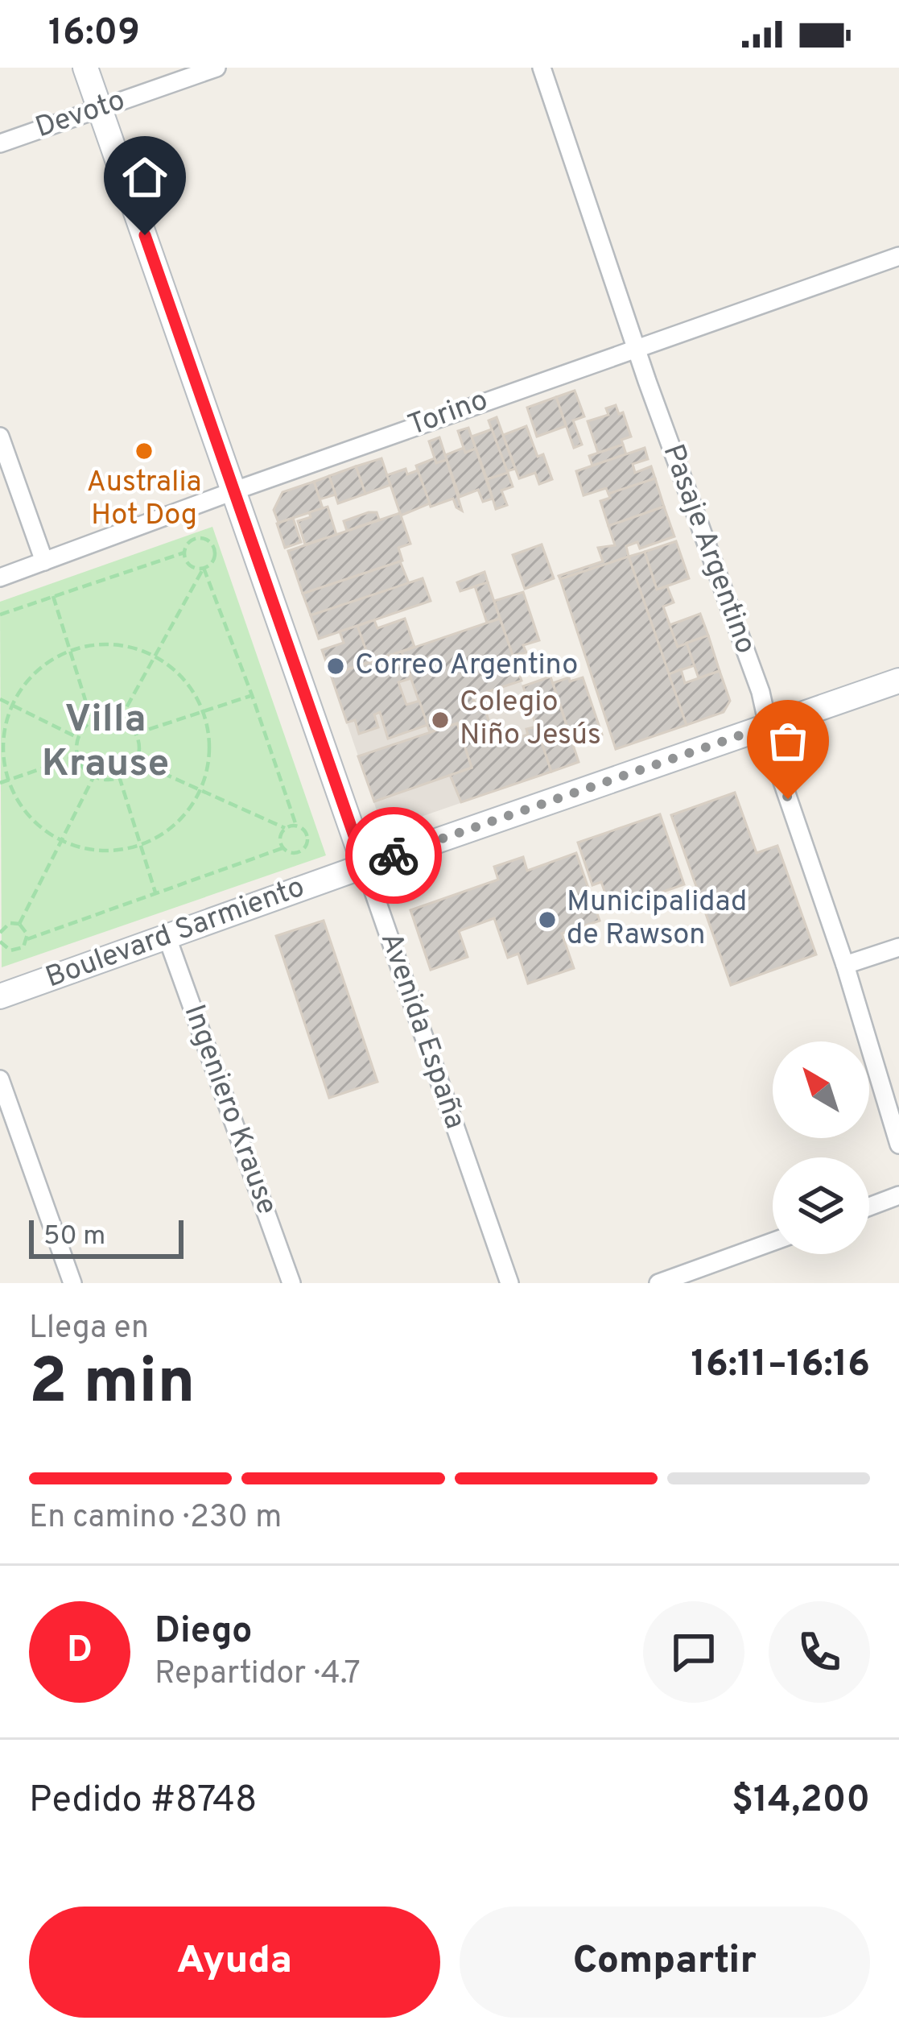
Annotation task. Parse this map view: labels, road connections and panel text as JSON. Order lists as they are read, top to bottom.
{
  "streets": {
    "street": [
      "Devoto",
      "Torino",
      "Pasaje Argentino",
      "Boulevard Sarmiento",
      "Avenida España",
      "Ingeniero Krause"
    ]
  },
  "crossings": [
    ["Devoto", "Avenida España"],
    ["Torino", "Pasaje Argentino"],
    ["Torino", "Avenida España"],
    ["Pasaje Argentino", "Boulevard Sarmiento"],
    ["Boulevard Sarmiento", "Avenida España"],
    ["Boulevard Sarmiento", "Ingeniero Krause"]
  ],
  "districts": ["Villa Krause"],
  "places": [
    "Australia Hot Dog",
    "Correo Argentino",
    "Colegio Niño Jesús",
    "Municipalidad de Rawson"
  ],
  "scale_bar": "50 m",
  "north": "top left",
  "page": {
    "status": "16:09",
    "scale": "50 m",
    "heading": ["2 min", "Llega en", "16:11–16:16"],
    "panel": [
      "Diego",
      "Repartidor · 4.7",
      "Pedido #8748",
      "$14,200"
    ],
    "bar": "En camino · 230 m",
    "round": "D",
    "buttons": ["Ayuda", "Compartir"]
  }
}
